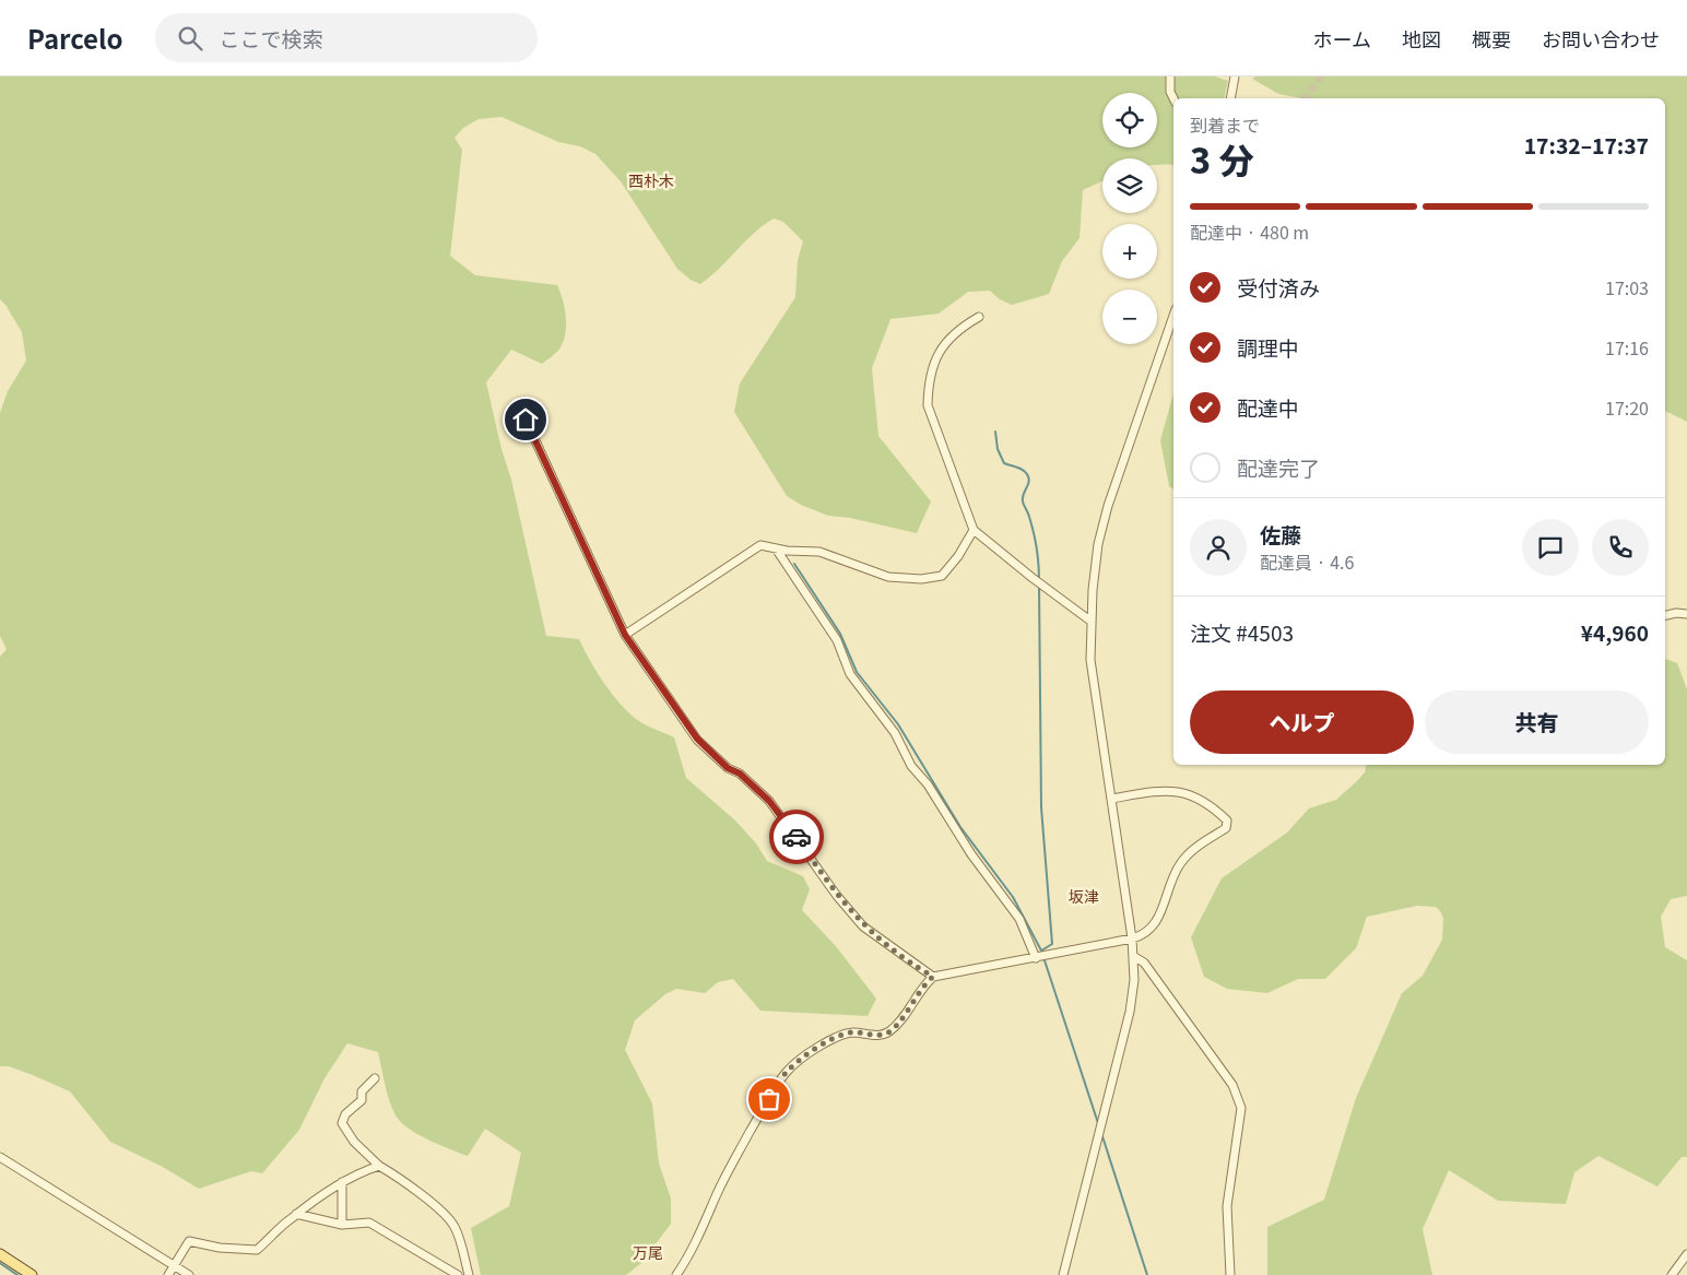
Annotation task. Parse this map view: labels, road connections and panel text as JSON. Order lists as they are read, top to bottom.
{
  "districts": ["西朴木", "坂津", "万尾"],
  "page": {
    "header": "Parcelo",
    "search": "ここで検索",
    "nav": [
      "ホーム",
      "地図",
      "概要",
      "お問い合わせ"
    ],
    "map_buttons": ["+", "−"],
    "heading": ["3 分", "到着まで", "17:32–17:37"],
    "panel": [
      "佐藤",
      "配達員 · 4.6",
      "注文 #4503",
      "¥4,960"
    ],
    "bar": "配達中 · 480 m",
    "list": [
      ["受付済み", "17:03"],
      ["調理中", "17:16"],
      ["配達中", "17:20"],
      "配達完了"
    ],
    "buttons": ["ヘルプ", "共有"]
  }
}
